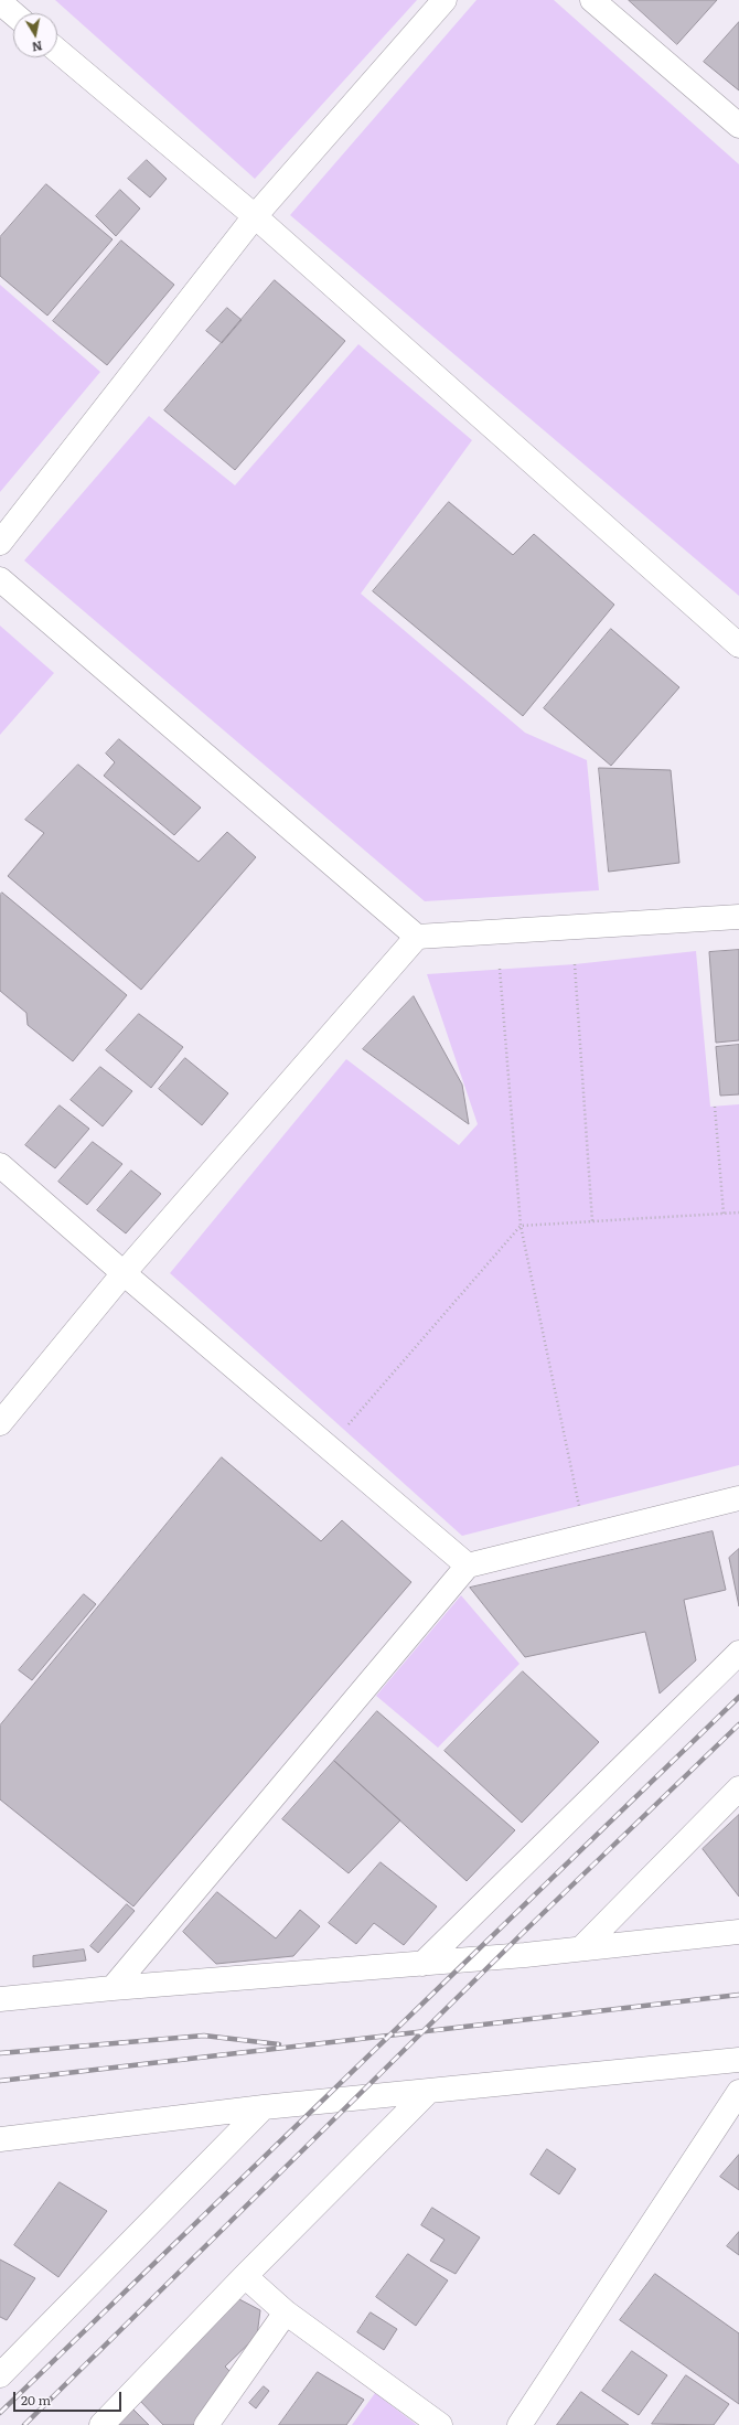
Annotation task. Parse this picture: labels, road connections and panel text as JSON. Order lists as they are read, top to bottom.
{
  "scale_bar": "20 m",
  "north": "bottom"
}
